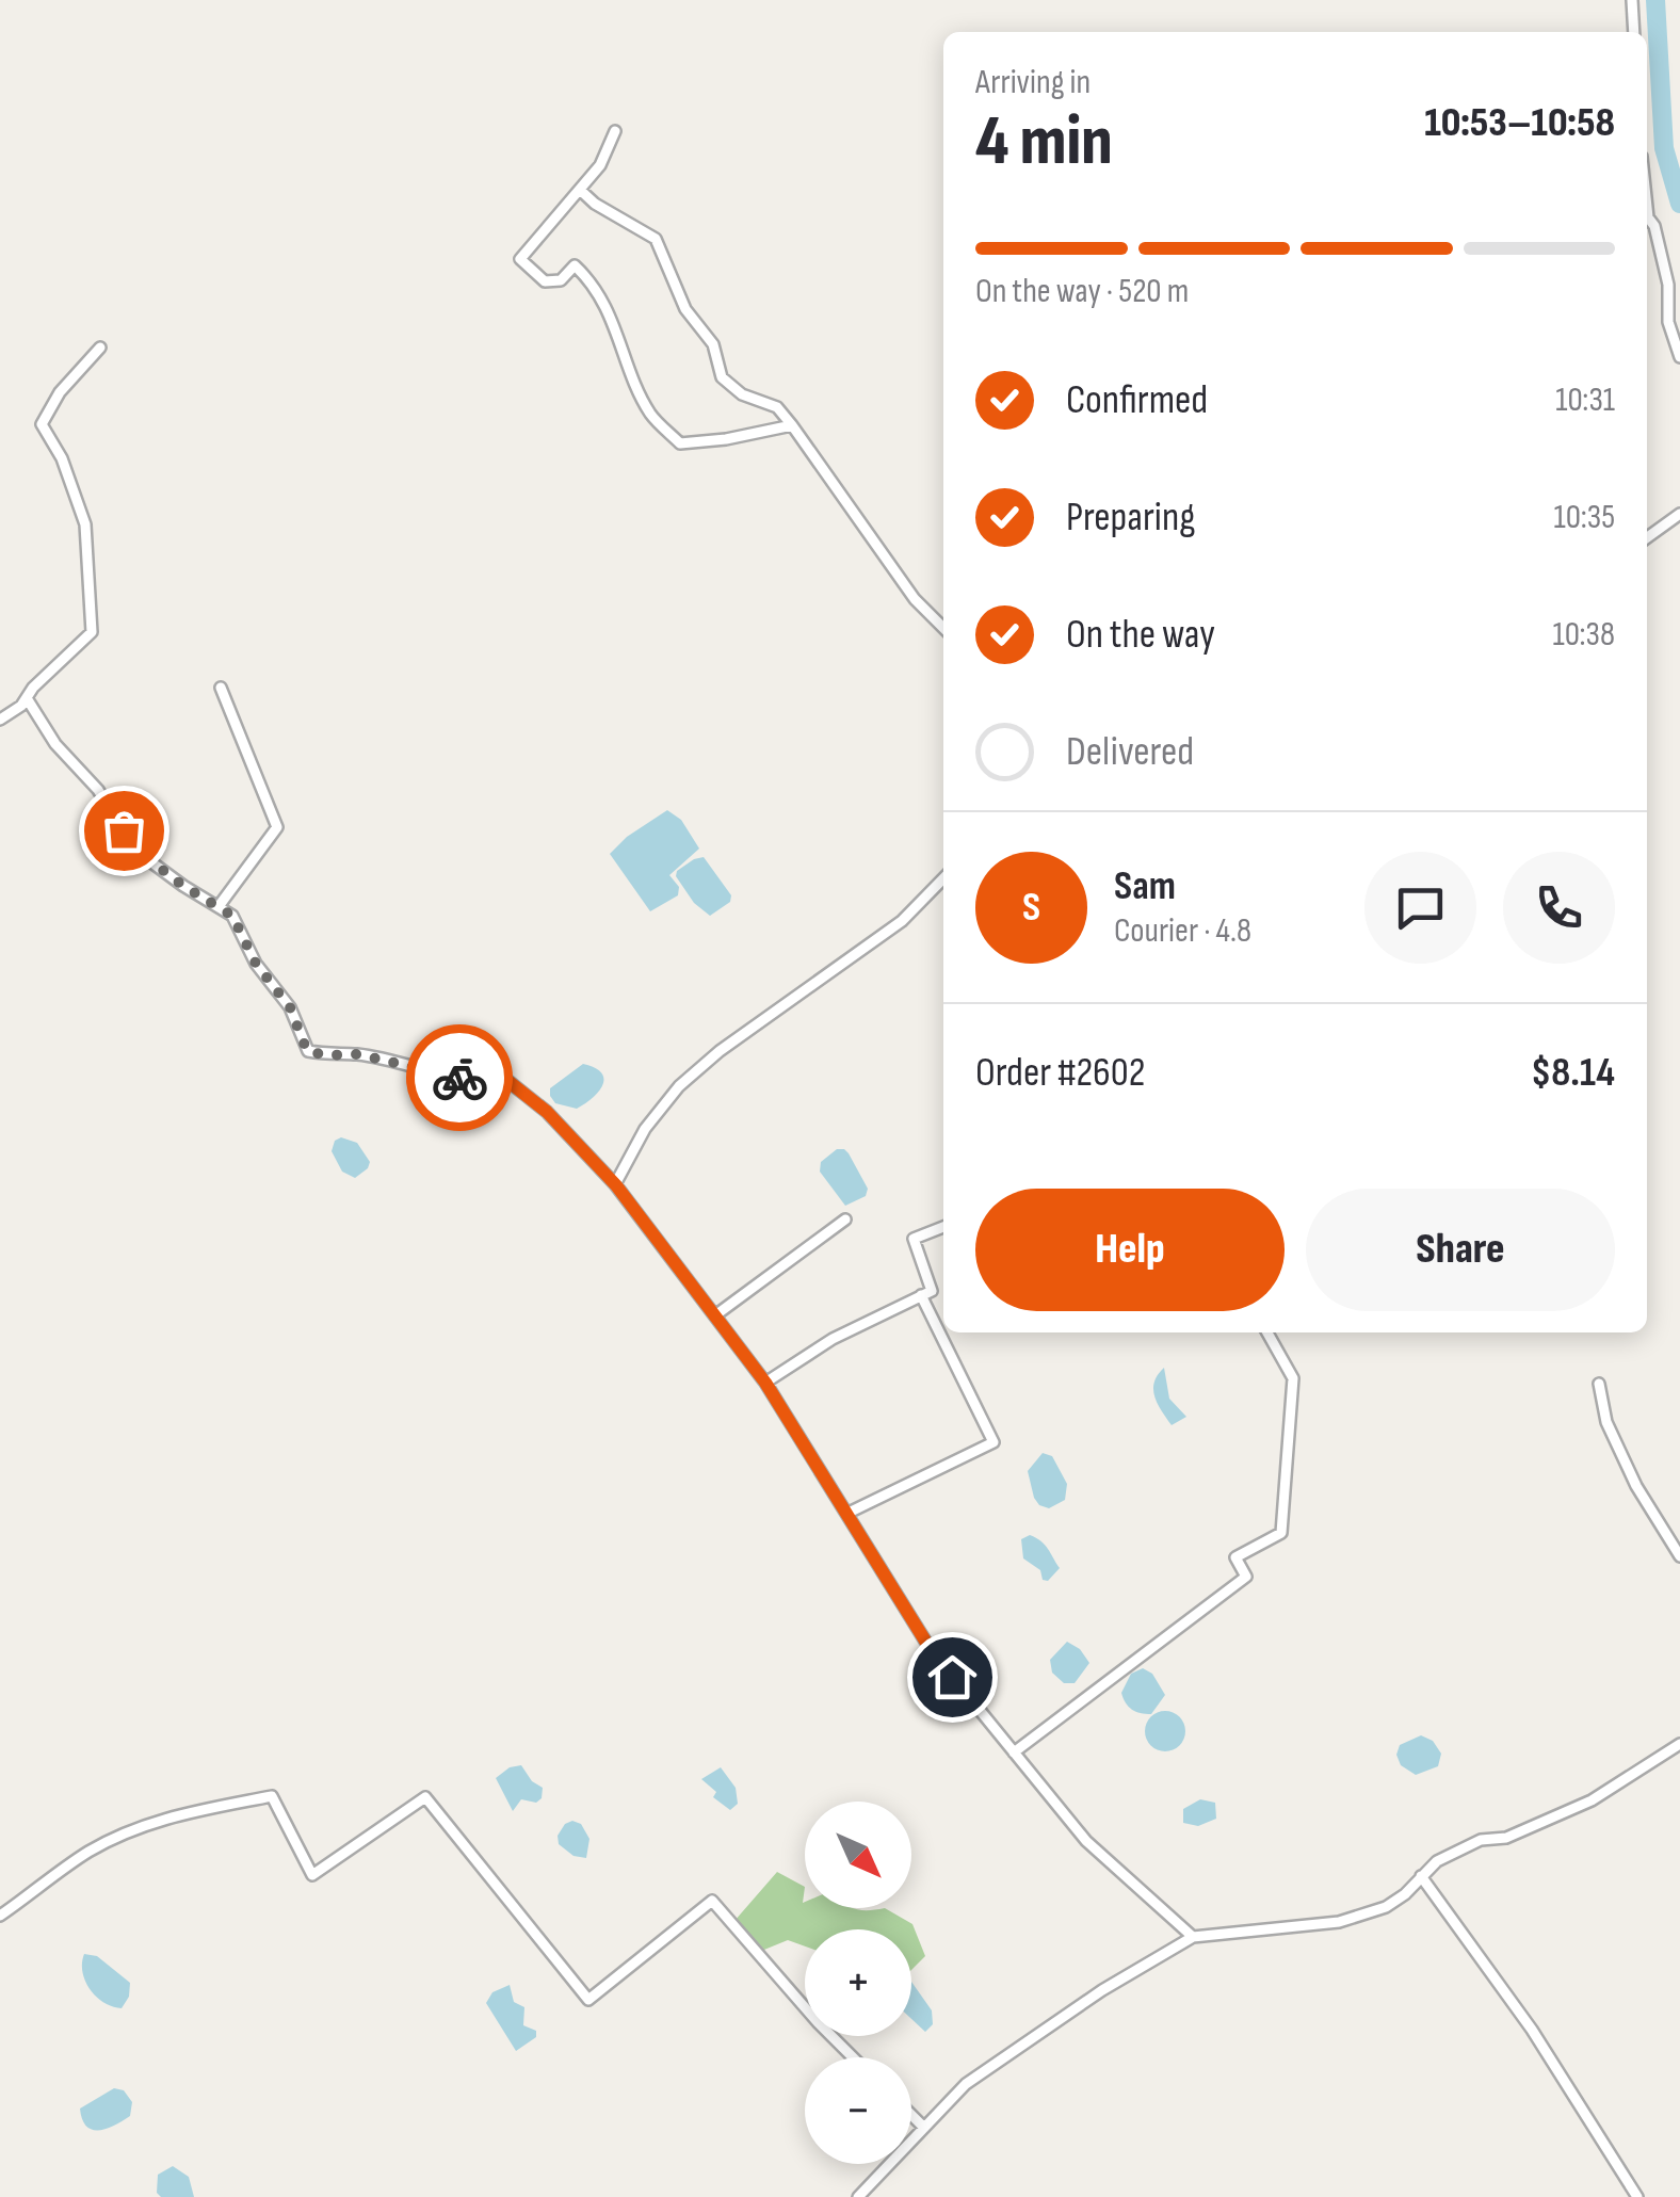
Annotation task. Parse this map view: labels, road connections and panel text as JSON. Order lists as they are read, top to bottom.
{
  "north": "bottom right",
  "page": {
    "heading": ["4 min", "Arriving in", "10:53–10:58"],
    "panel": [
      "Sam",
      "Courier · 4.8",
      "Order #2602",
      "$8.14"
    ],
    "bar": "On the way · 520 m",
    "list": [
      ["Confirmed", "10:31"],
      ["Preparing", "10:35"],
      ["On the way", "10:38"],
      "Delivered"
    ],
    "round": "S",
    "buttons": ["Help", "Share"],
    "map_buttons": ["+", "−"]
  }
}
